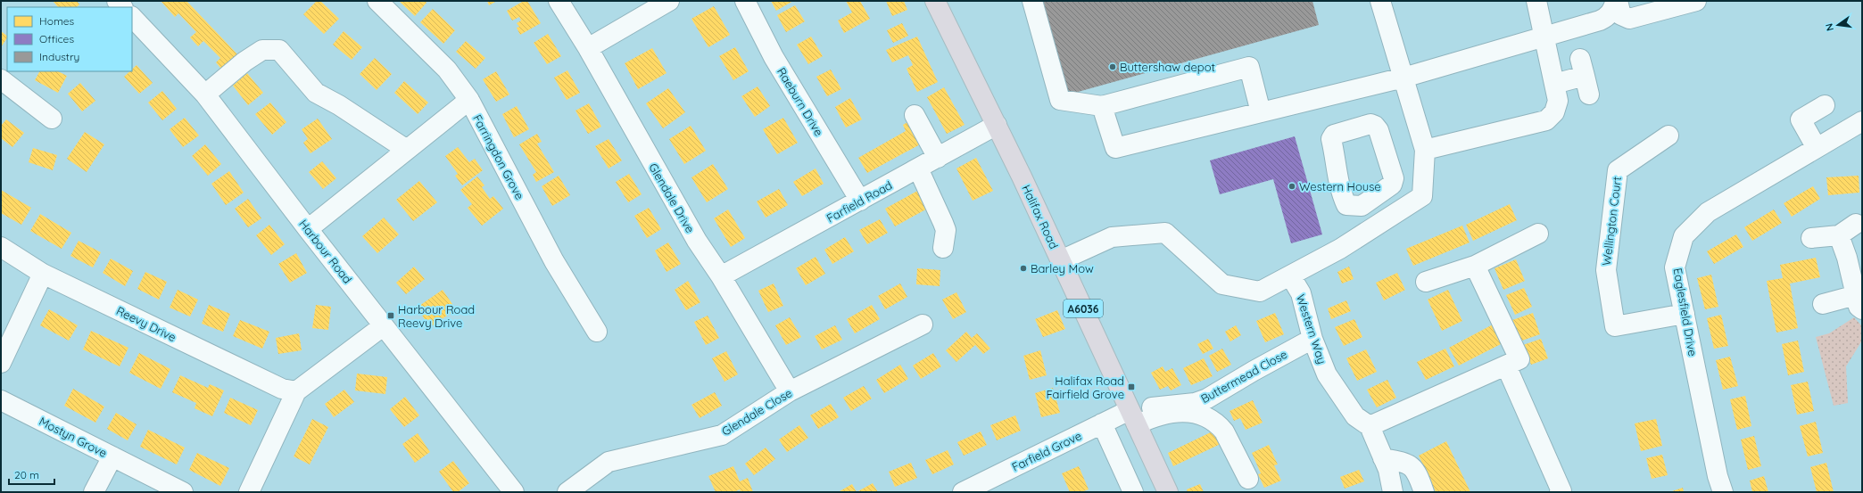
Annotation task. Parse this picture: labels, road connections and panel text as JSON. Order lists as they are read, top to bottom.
{
  "streets": {
    "highway": ["Halifax Road", "A6036"],
    "street": [
      "Raeburn Drive",
      "Farringdon Grove",
      "Glendale Drive",
      "Farfield Road",
      "Wellington Court",
      "Harbour Road",
      "Eaglesfield Drive",
      "Reevy Drive",
      "Western Way",
      "Buttermead Close",
      "Glendale Close",
      "Mostyn Grove",
      "Farfield Grove"
    ]
  },
  "crossings": [
    ["Raeburn Drive", "Farfield Road"],
    ["Glendale Drive", "Farfield Road"],
    ["Glendale Drive", "Glendale Close"],
    ["Farfield Road", "Halifax Road"],
    ["Halifax Road", "Farfield Grove"],
    ["Wellington Court", "Eaglesfield Drive"],
    ["Western Way", "Buttermead Close"]
  ],
  "places": {
    "other": ["Buttershaw depot", "Western House", "Barley Mow"],
    "transit": ["Harbour Road Reevy Drive", "Halifax Road Fairfield Grove"]
  },
  "legend": ["Homes", "Offices", "Industry"],
  "scale_bar": "20 m",
  "north": "left"
}
